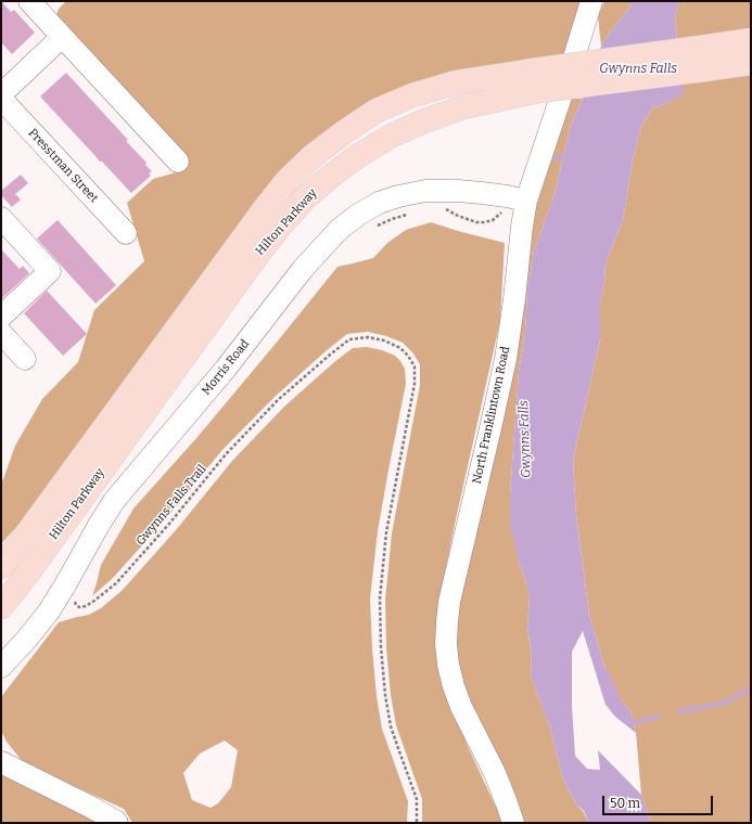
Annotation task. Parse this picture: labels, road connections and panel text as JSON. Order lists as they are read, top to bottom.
{
  "streets": {
    "main road": ["Hilton Parkway"],
    "street": ["Presstman Street", "Morris Road", "North Franklintown Road"],
    "path": ["Gwynns Falls Trail"]
  },
  "crossings": [
    ["Morris Road", "North Franklintown Road"]
  ],
  "water": ["Gwynns Falls"],
  "scale_bar": "50 m"
}
